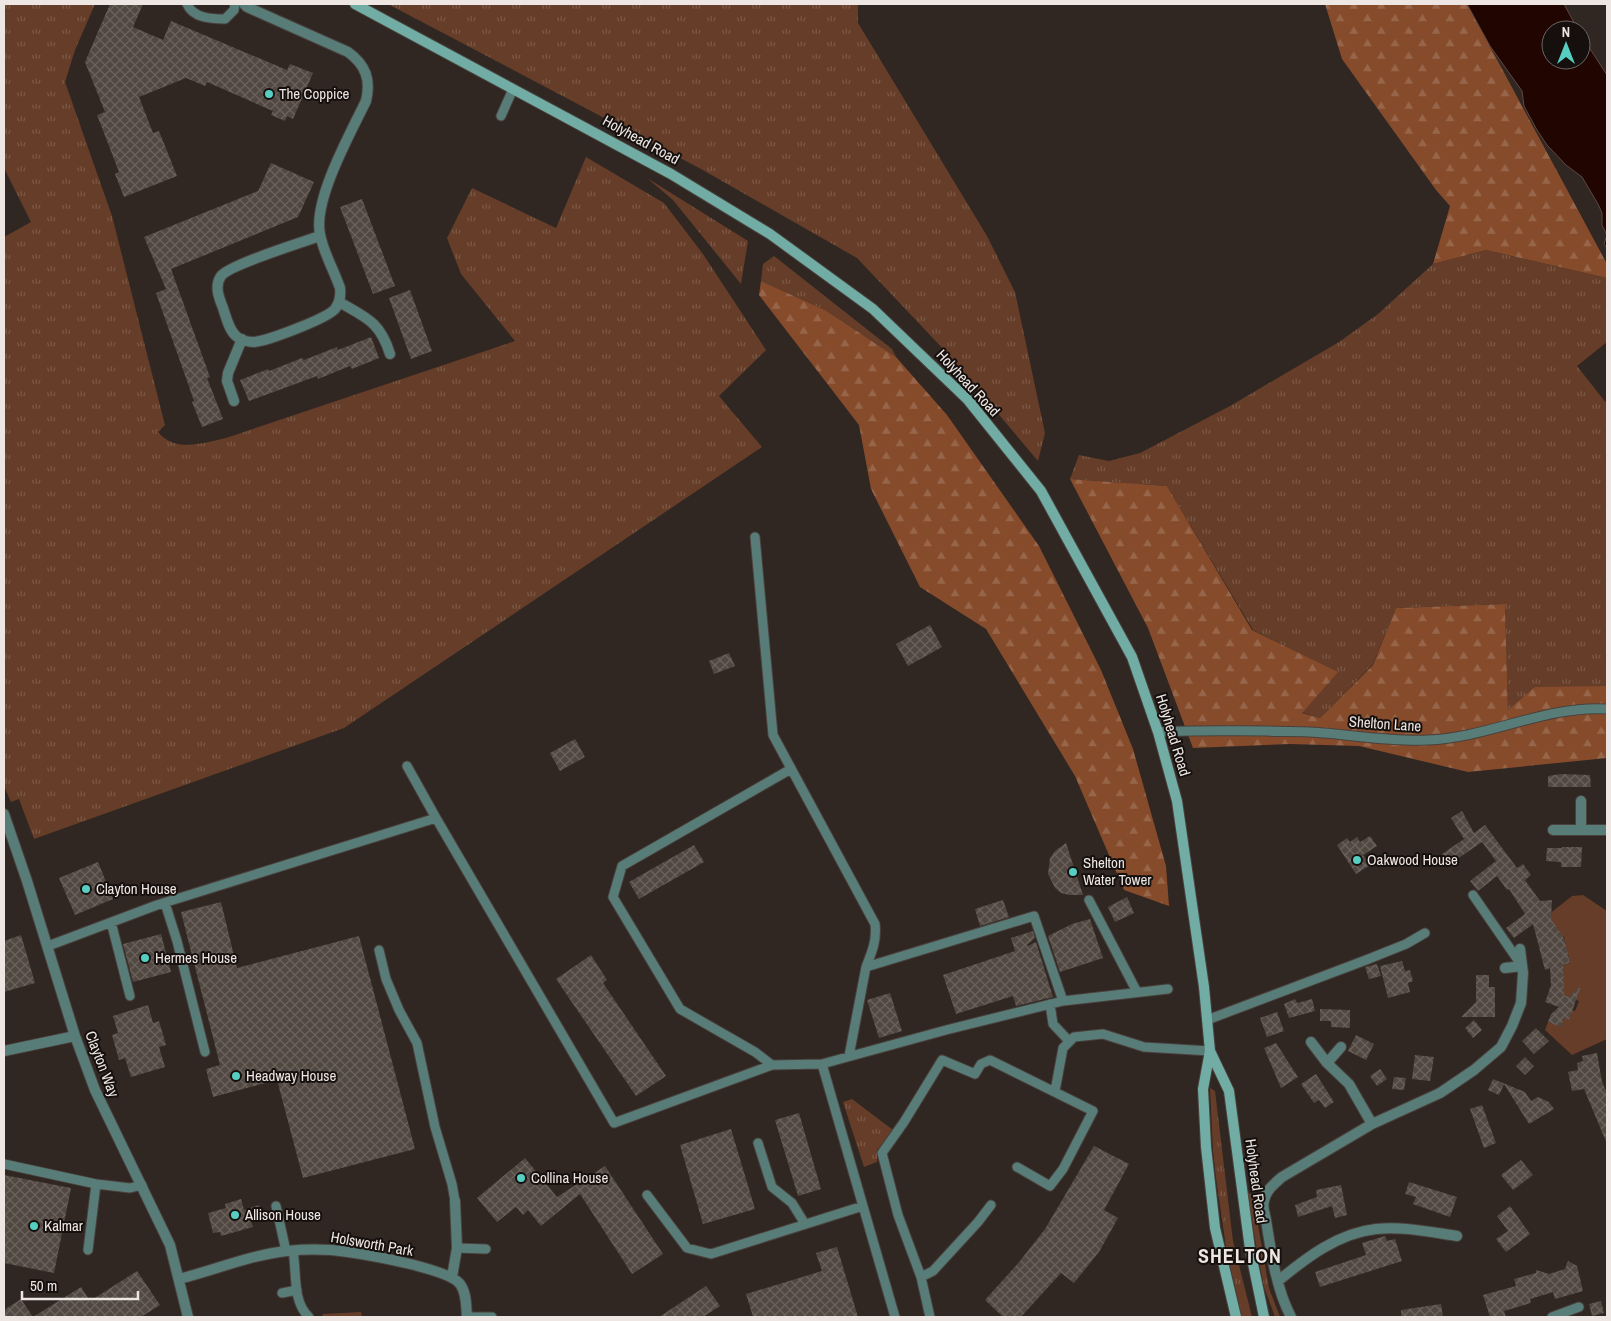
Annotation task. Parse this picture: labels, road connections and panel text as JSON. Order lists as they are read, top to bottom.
{
  "streets": {
    "main road": ["Holyhead Road"],
    "street": ["Clayton Way", "Holsworth Park"],
    "lane": ["Shelton Lane"]
  },
  "crossings": [
    ["Holyhead Road", "Shelton Lane"],
    ["Clayton Way", "Holsworth Park"]
  ],
  "districts": ["SHELTON"],
  "places": [
    "The Coppice",
    "Oakwood House",
    "Shelton Water Tower",
    "Clayton House",
    "Hermes House",
    "Headway House",
    "Collina House",
    "Allison House",
    "Kalmar"
  ],
  "scale_bar": "50 m",
  "north": "top"
}
